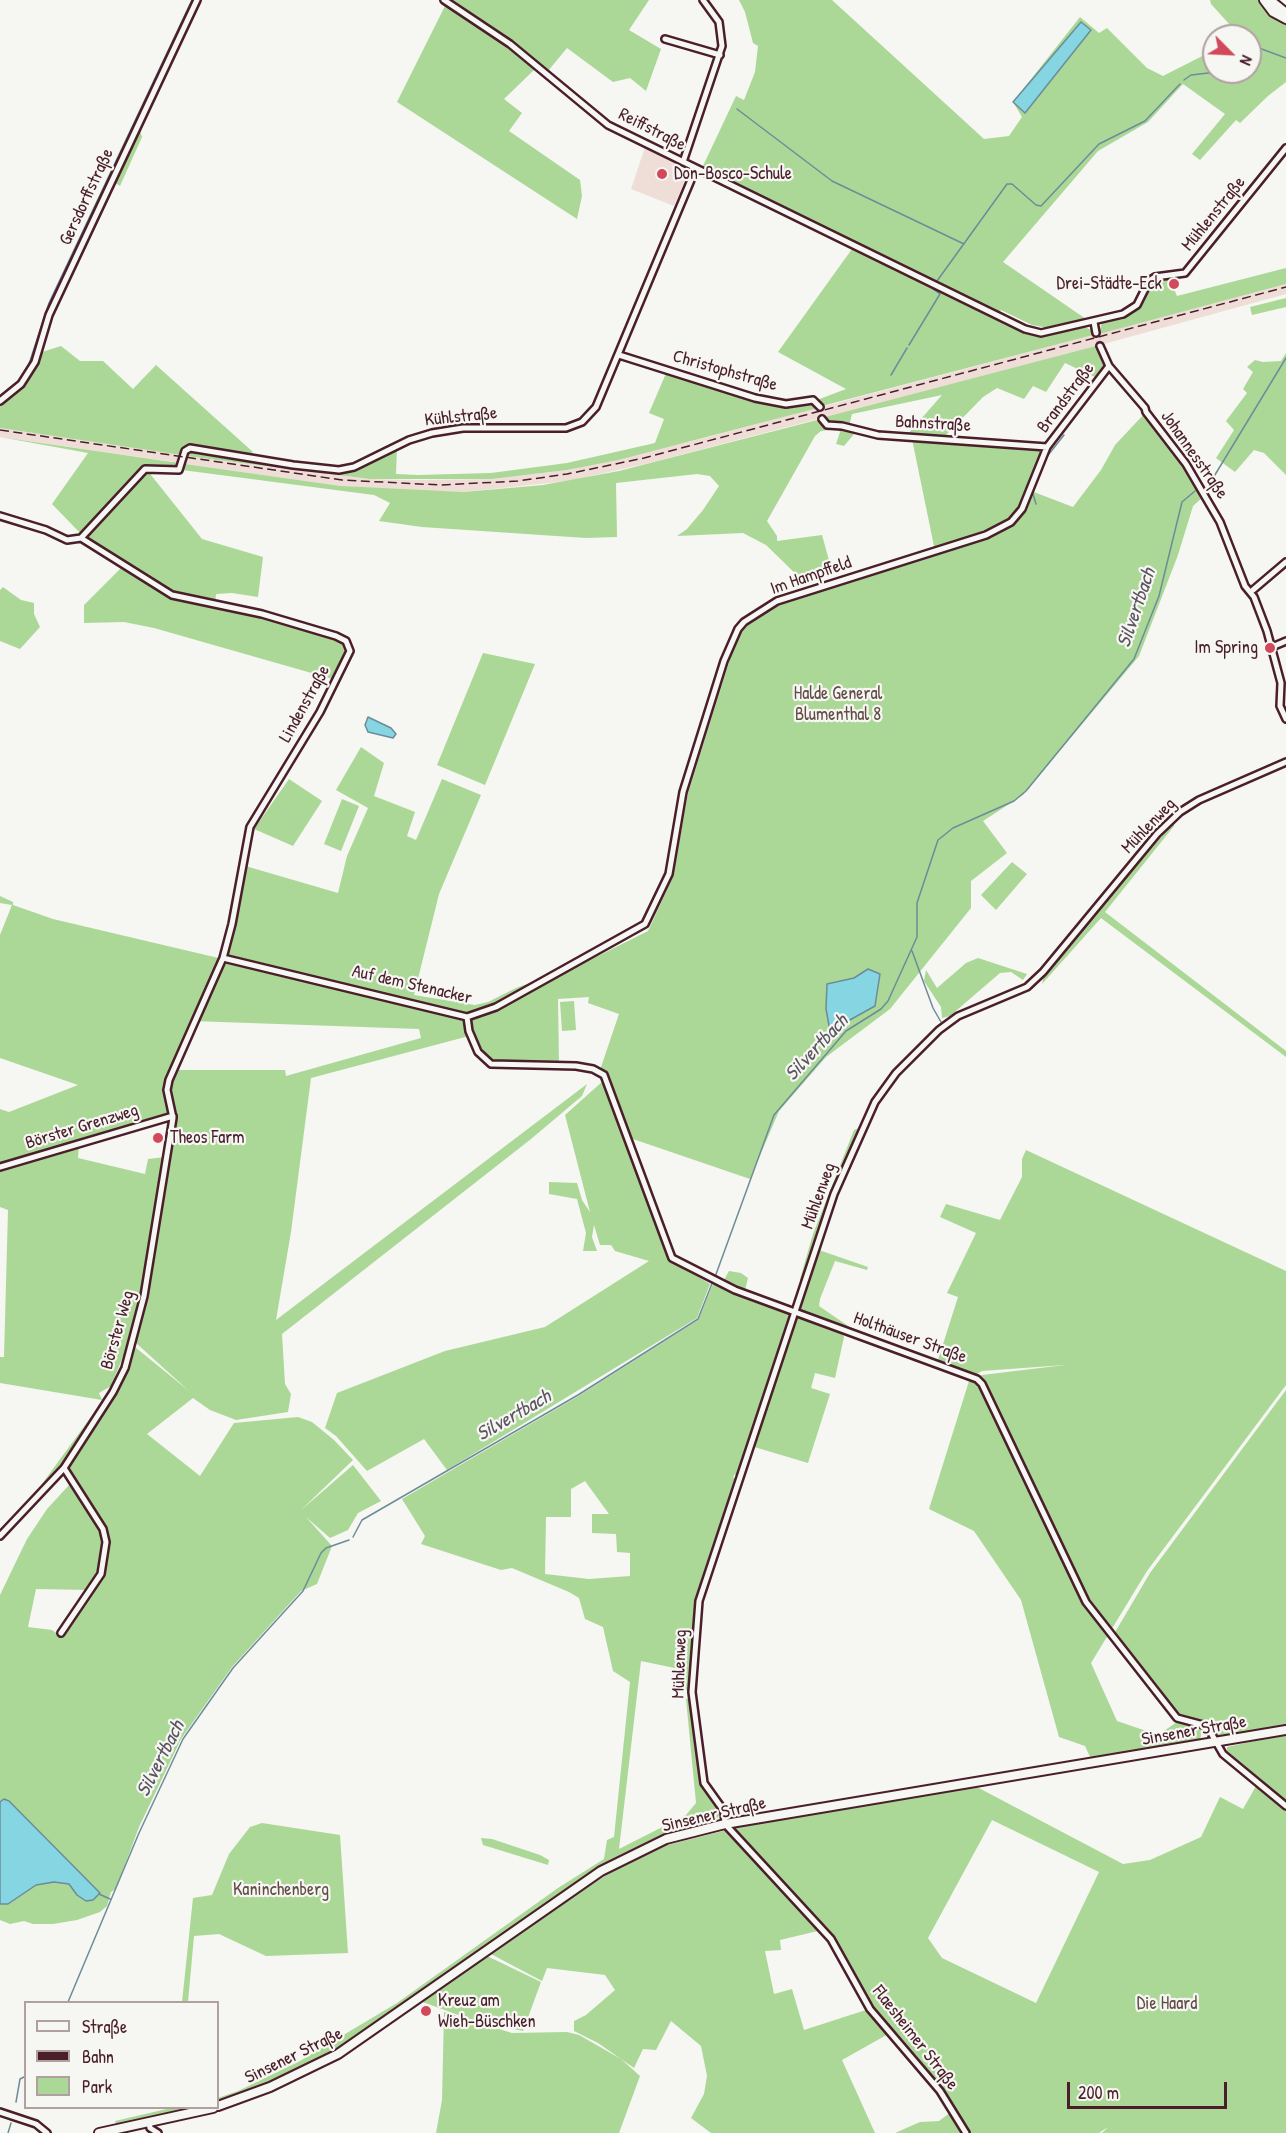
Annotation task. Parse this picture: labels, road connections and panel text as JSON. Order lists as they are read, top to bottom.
{
  "streets": {
    "main road": ["Sinsener Straße"],
    "street": [
      "Reiffstraße",
      "Gersdorffstraße",
      "Mühlenstraße",
      "Christophstraße",
      "Brandstraße",
      "Kühlstraße",
      "Bahnstraße",
      "Johannesstraße",
      "Im Hampffeld",
      "Lindenstraße",
      "Mühlenweg",
      "Auf dem Stenacker",
      "Börster Grenzweg",
      "Börster Weg",
      "Holthäuser Straße",
      "Flaesheimer Straße"
    ]
  },
  "crossings": [
    ["Reiffstraße", "Mühlenstraße"],
    ["Reiffstraße", "Kühlstraße"],
    ["Christophstraße", "Kühlstraße"],
    ["Brandstraße", "Bahnstraße"],
    ["Brandstraße", "Johannesstraße"],
    ["Brandstraße", "Im Hampffeld"],
    ["Kühlstraße", "Lindenstraße"],
    ["Bahnstraße", "Im Hampffeld"],
    ["Im Hampffeld", "Auf dem Stenacker"],
    ["Lindenstraße", "Auf dem Stenacker"],
    ["Lindenstraße", "Börster Grenzweg"],
    ["Lindenstraße", "Börster Weg"],
    ["Mühlenweg", "Holthäuser Straße"],
    ["Mühlenweg", "Sinsener Straße"],
    ["Mühlenweg", "Flaesheimer Straße"],
    ["Auf dem Stenacker", "Holthäuser Straße"],
    ["Holthäuser Straße", "Sinsener Straße"],
    ["Sinsener Straße", "Flaesheimer Straße"]
  ],
  "water": ["Silvertbach"],
  "parks": ["Halde General Blumenthal 8", "Kaninchenberg", "Die Haard"],
  "places": [
    "Don-Bosco-Schule",
    "Drei-Städte-Eck",
    "Im Spring",
    "Theos Farm",
    "Kreuz am Wieh-Büschken"
  ],
  "legend": ["Straße", "Bahn", "Park"],
  "scale_bar": "200 m",
  "north": "bottom right"
}
